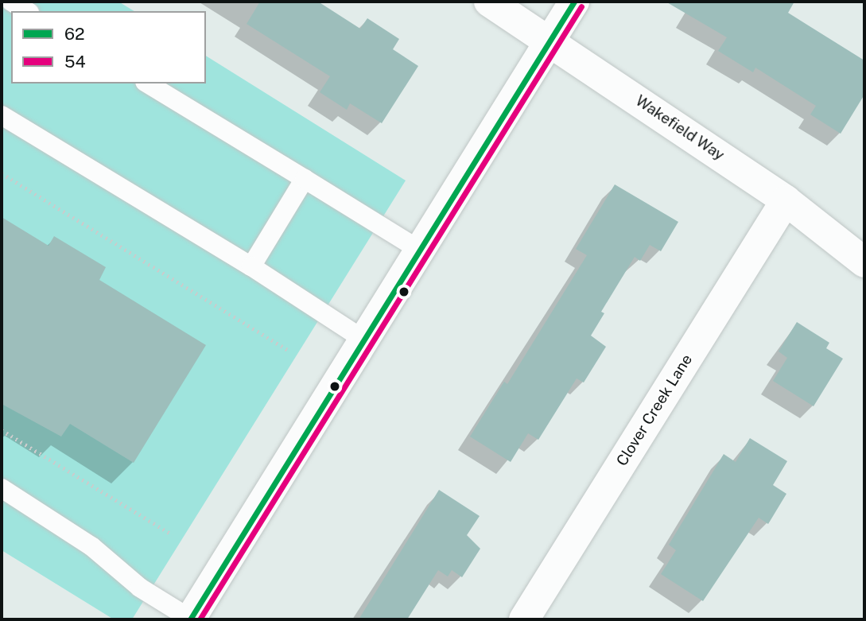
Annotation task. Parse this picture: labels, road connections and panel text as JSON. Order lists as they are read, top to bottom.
{
  "streets": {
    "street": ["Wakefield Way", "Clover Creek Lane"]
  },
  "crossings": [
    ["Wakefield Way", "Clover Creek Lane"]
  ],
  "lines": ["transit line 62", "transit line 54"],
  "legend": ["62", "54"]
}
